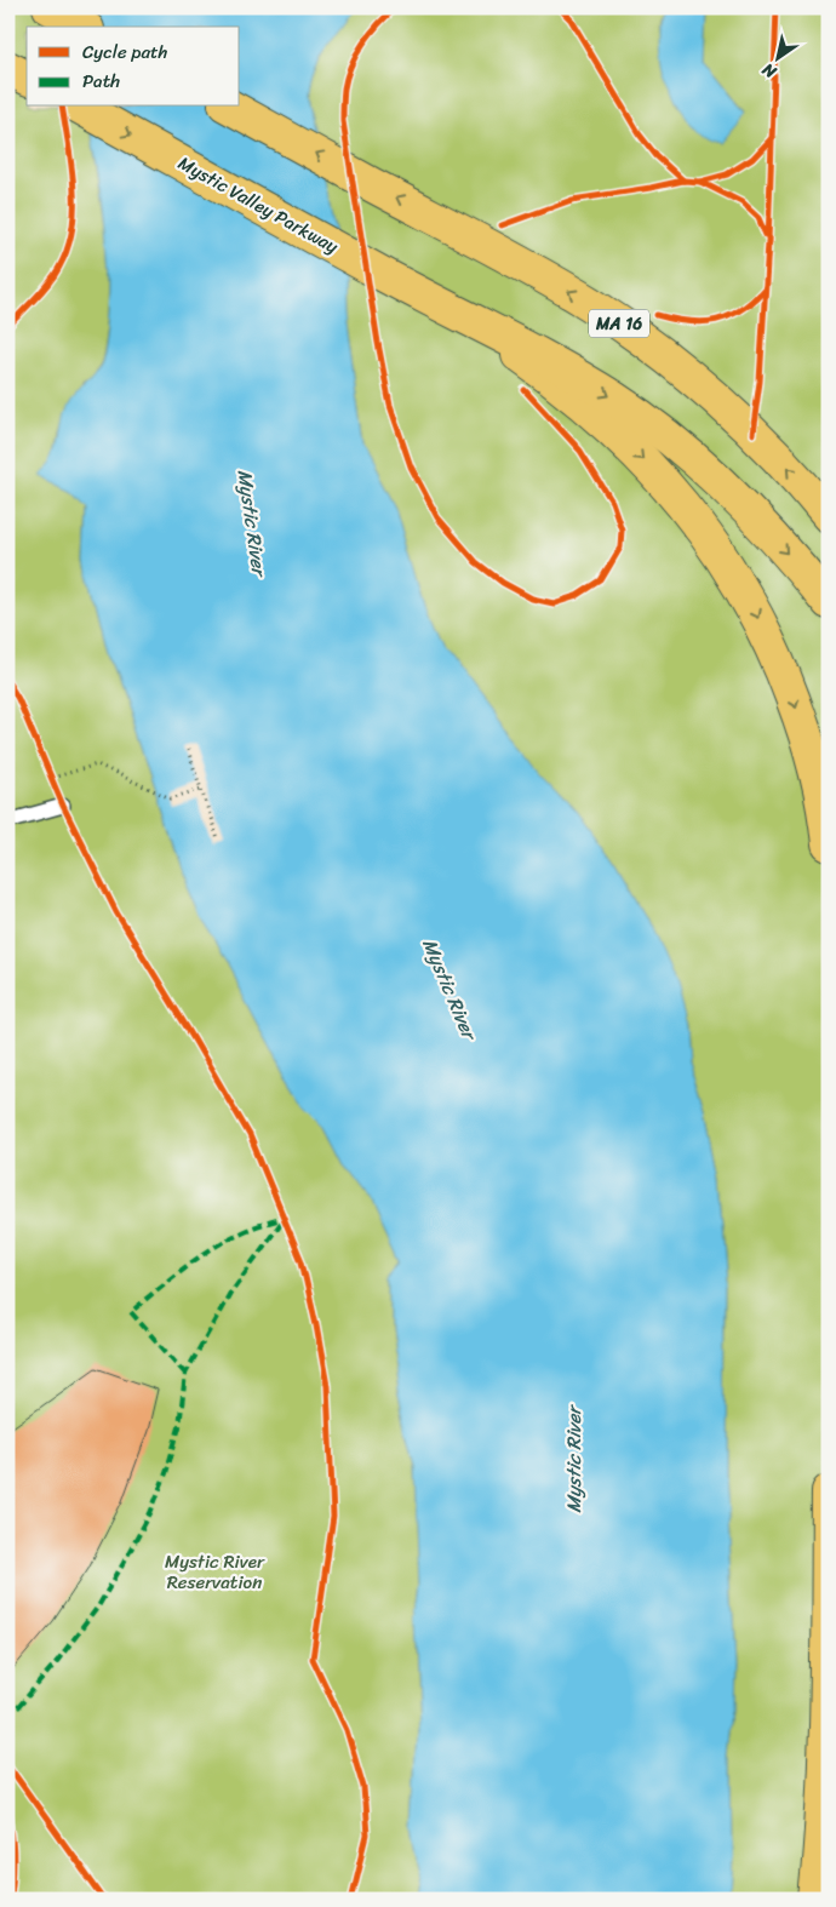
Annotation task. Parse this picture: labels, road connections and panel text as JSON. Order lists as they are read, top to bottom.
{
  "streets": {
    "main road": ["Mystic Valley Parkway", "MA 16"]
  },
  "water": ["Mystic River"],
  "parks": ["Mystic River Reservation"],
  "legend": ["Cycle path", "Path"],
  "north": "bottom left"
}
